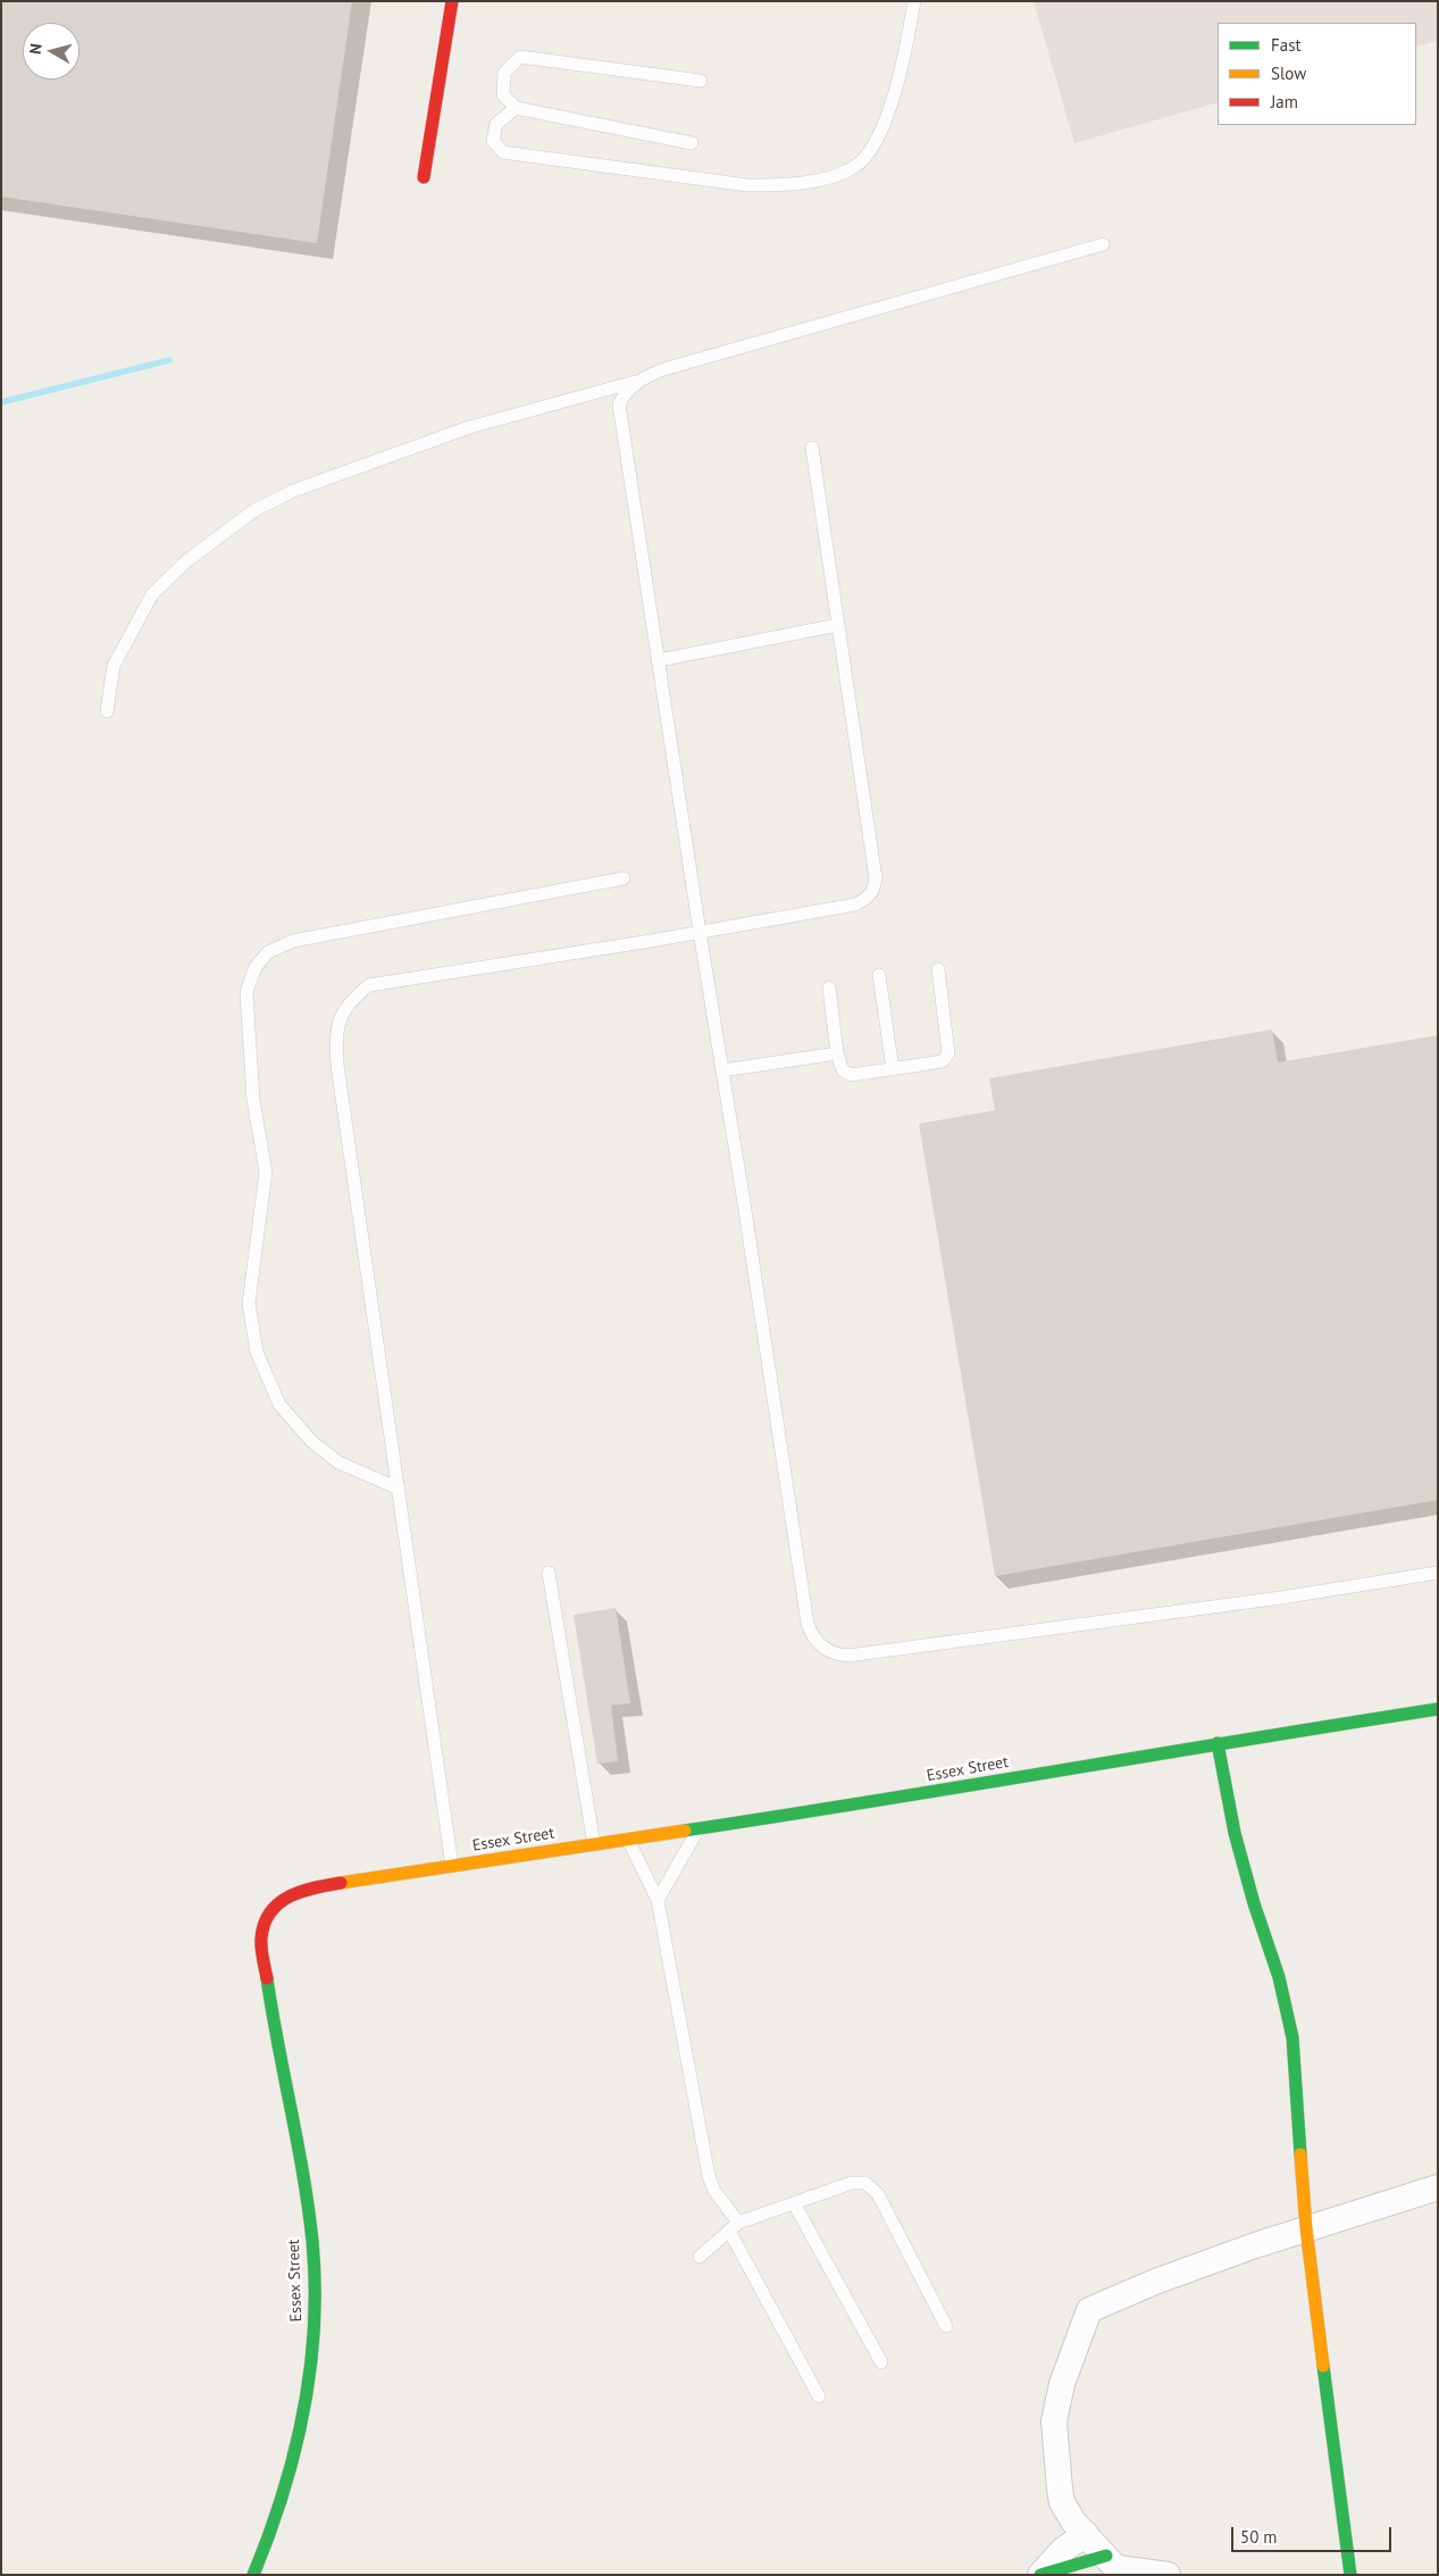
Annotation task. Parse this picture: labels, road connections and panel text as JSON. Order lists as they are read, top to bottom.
{
  "streets": {
    "street": ["Essex Street"]
  },
  "legend": ["Fast", "Slow", "Jam"],
  "scale_bar": "50 m",
  "north": "left"
}
